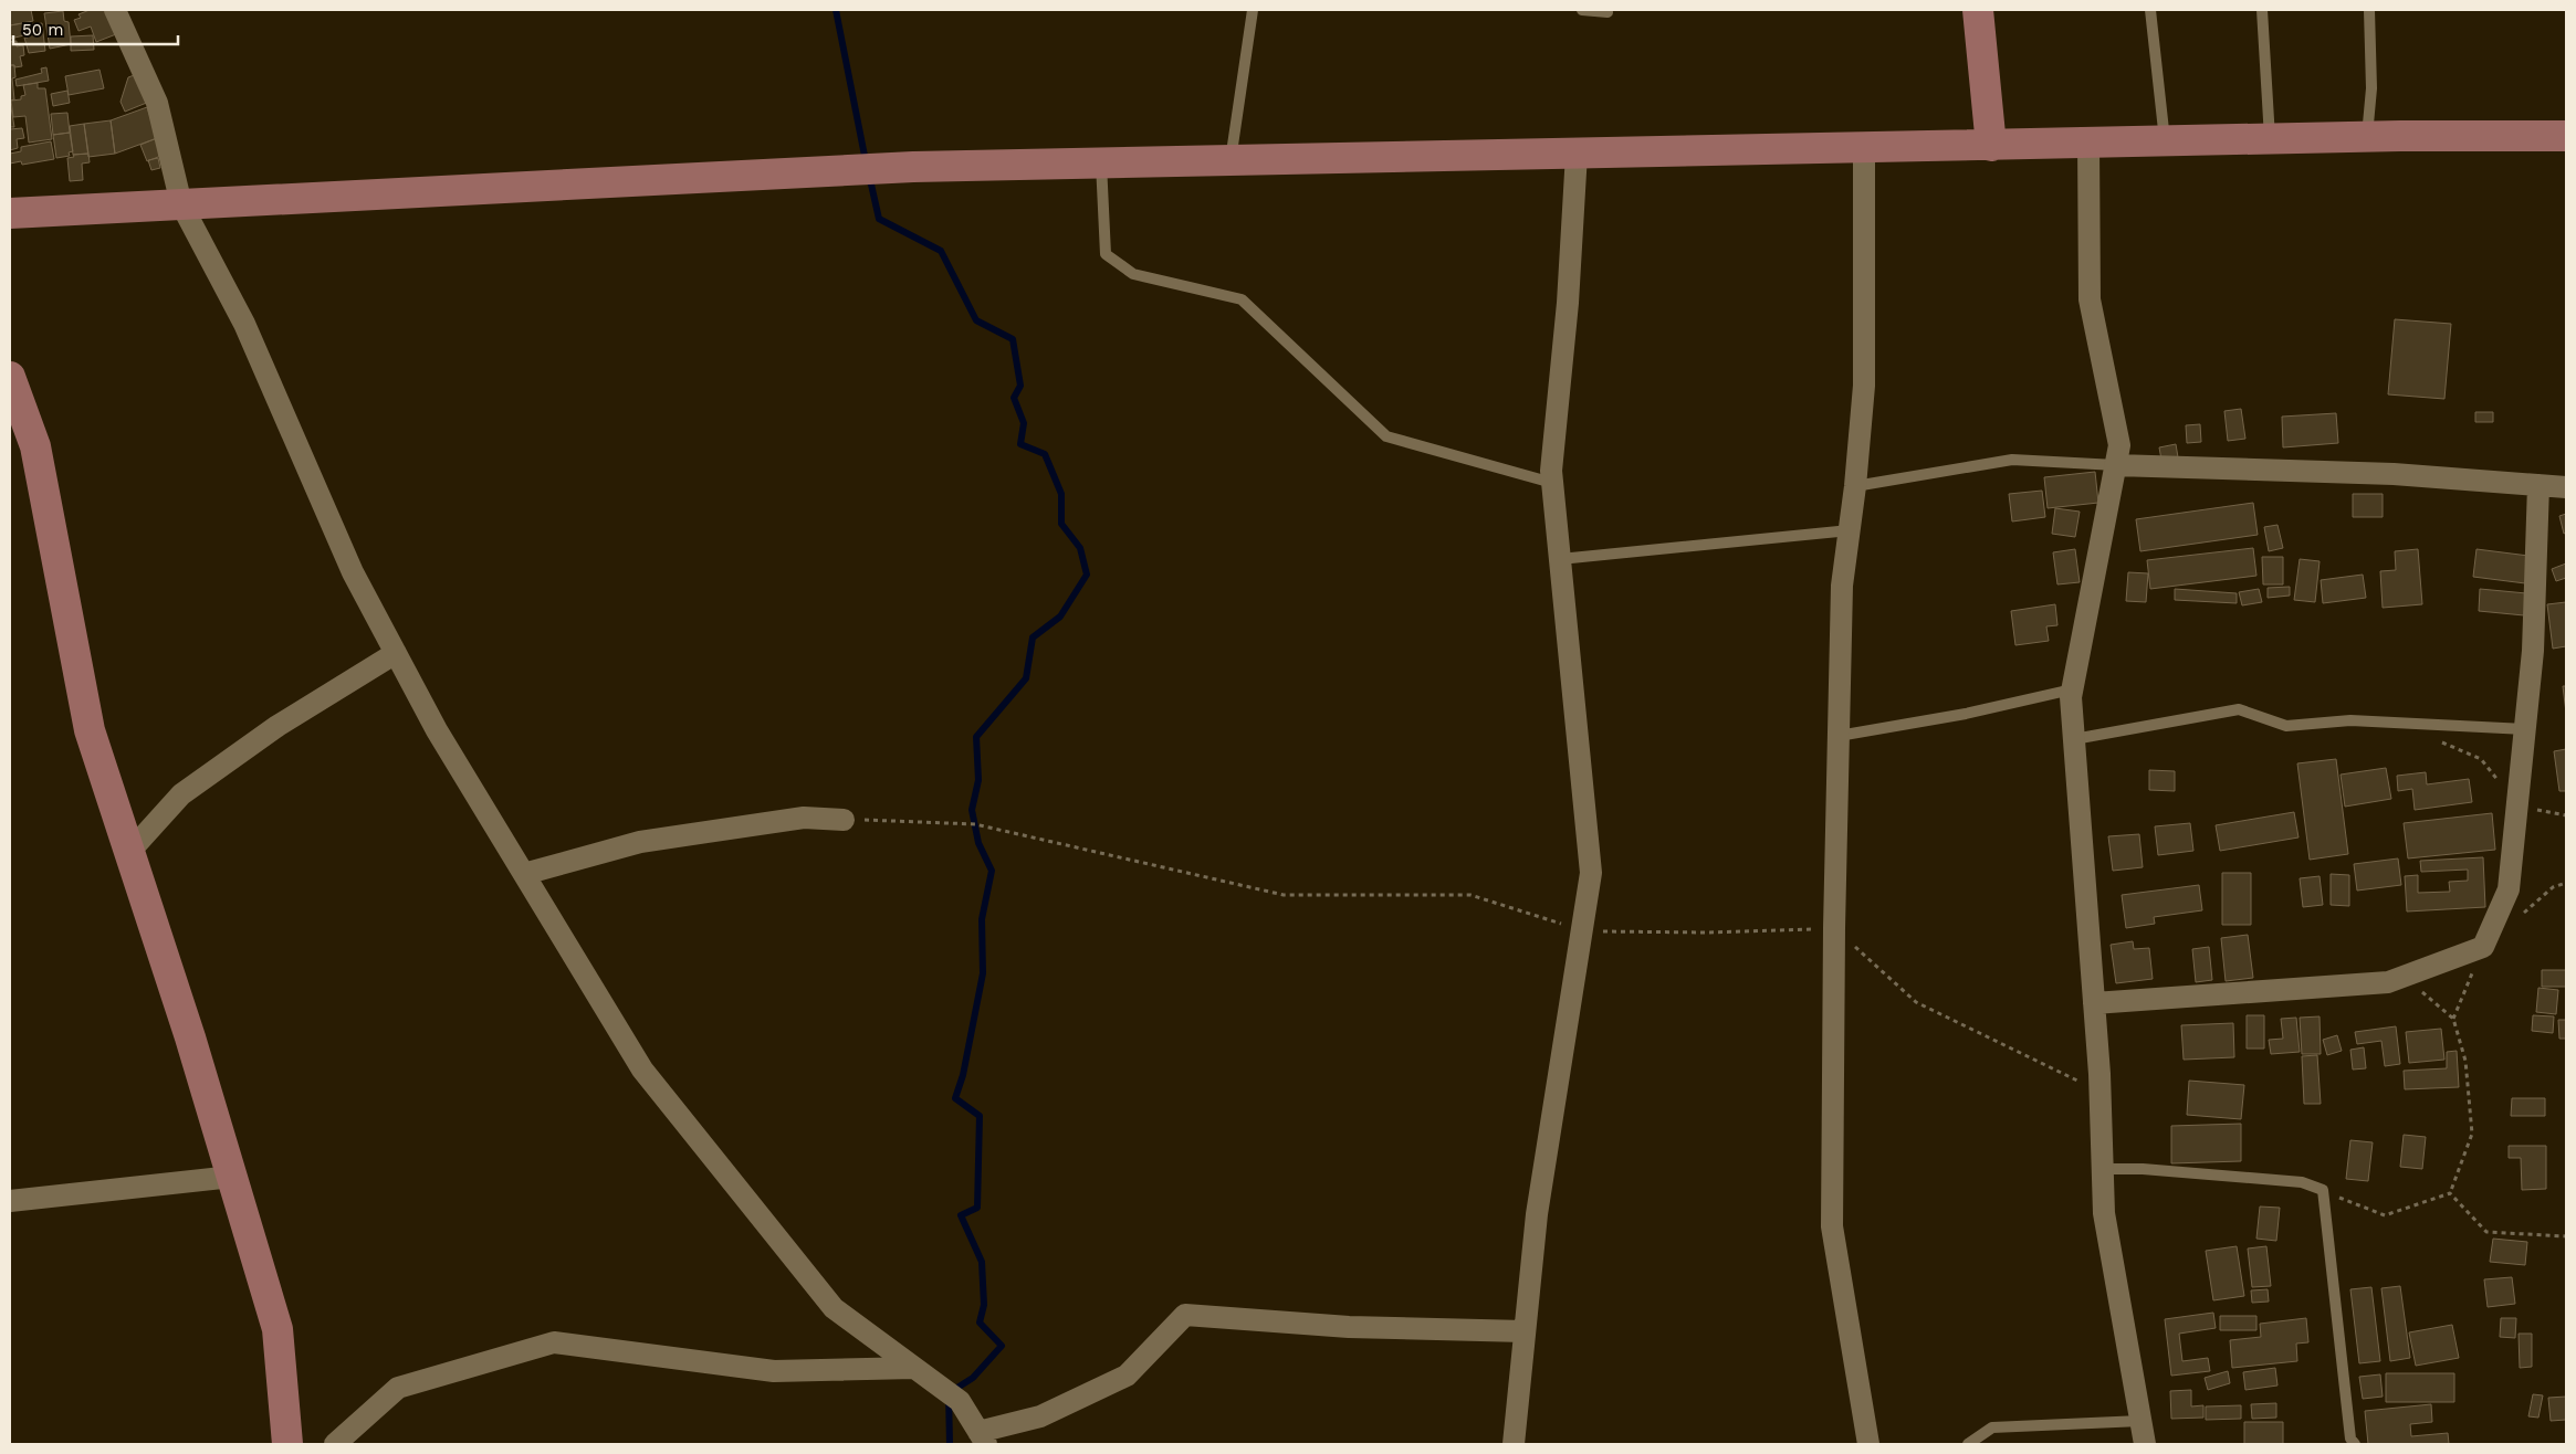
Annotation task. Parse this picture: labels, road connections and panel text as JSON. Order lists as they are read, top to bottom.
{
  "scale_bar": "50 m"
}
